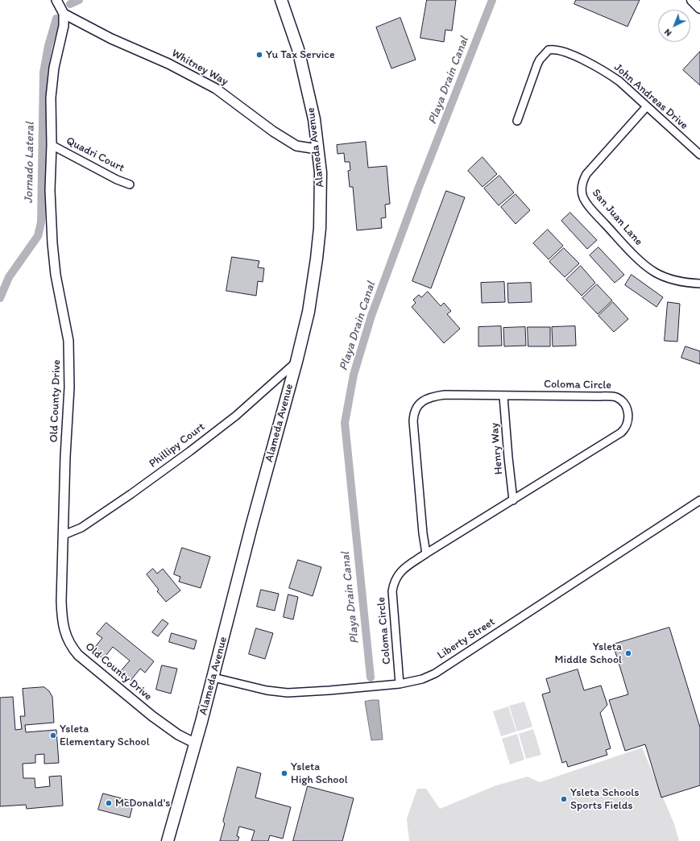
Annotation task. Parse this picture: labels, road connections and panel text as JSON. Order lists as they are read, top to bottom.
{
  "streets": {
    "main road": ["Alameda Avenue"],
    "street": [
      "Whitney Way",
      "John Andreas Drive",
      "Quadri Court",
      "San Juan Lane",
      "Coloma Circle",
      "Old County Drive",
      "Phillipy Court",
      "Henry Way",
      "Liberty Street"
    ]
  },
  "crossings": [
    ["Whitney Way", "Alameda Avenue"],
    ["Whitney Way", "Old County Drive"],
    ["John Andreas Drive", "San Juan Lane"],
    ["Alameda Avenue", "Old County Drive"],
    ["Alameda Avenue", "Phillipy Court"],
    ["Alameda Avenue", "Liberty Street"],
    ["Quadri Court", "Old County Drive"],
    ["Coloma Circle", "Henry Way"],
    ["Coloma Circle", "Liberty Street"],
    ["Old County Drive", "Phillipy Court"]
  ],
  "water": ["Playa Drain Canal", "Jornado Lateral"],
  "places": [
    "Yu Tax Service",
    "Ysleta Middle School",
    "Ysleta Elementary School",
    "Ysleta High School",
    "Ysleta Schools Sports Fields",
    "McDonald's"
  ],
  "north": "bottom left"
}
